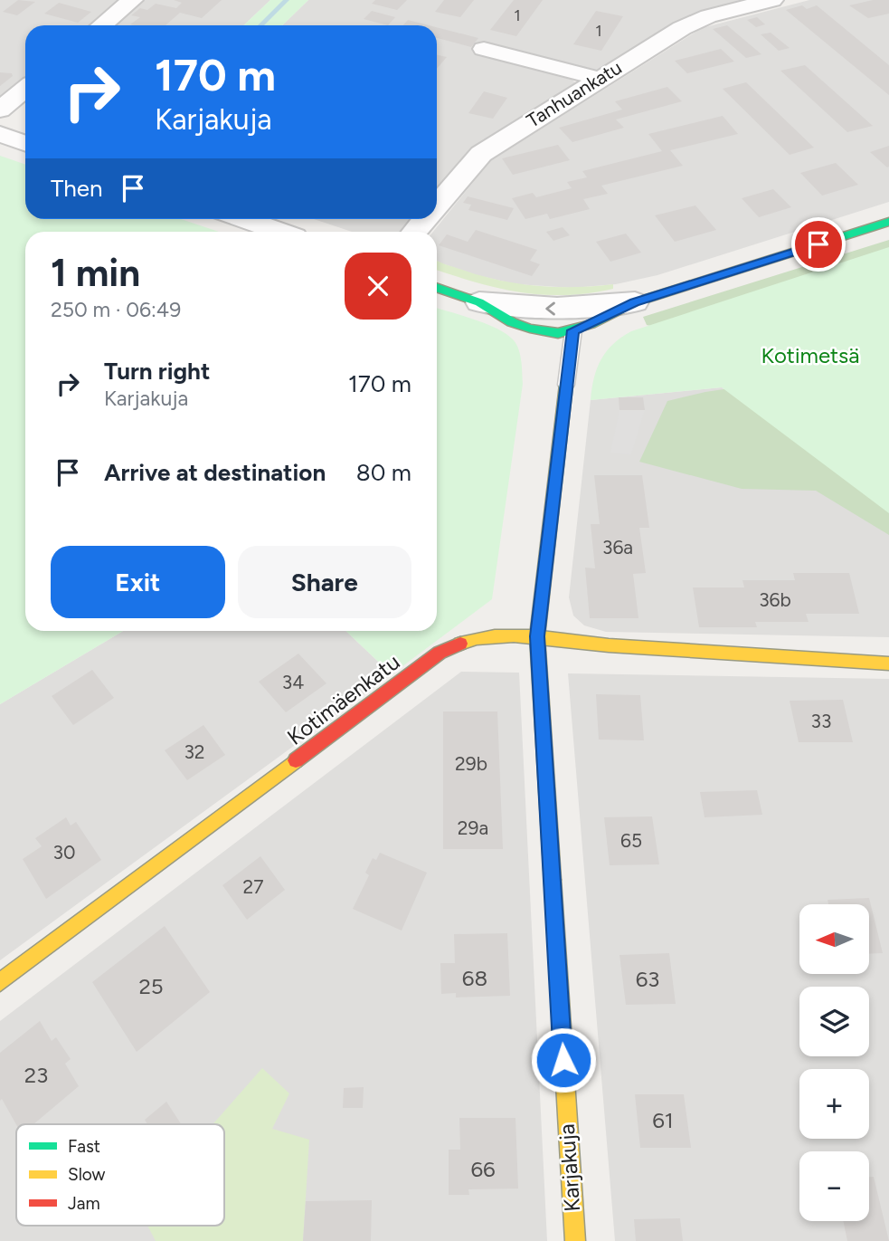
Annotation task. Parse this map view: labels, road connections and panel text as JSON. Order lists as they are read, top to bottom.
{
  "streets": {
    "street": ["Tanhuankatu", "Kotimäenkatu", "Karjakuja"]
  },
  "crossings": [
    ["Kotimäenkatu", "Karjakuja"]
  ],
  "parks": ["Kotimetsä"],
  "house_numbers": [
    "1",
    "1",
    "36a",
    "36b",
    "34",
    "33",
    "32",
    "29b",
    "29a",
    "65",
    "30",
    "27",
    "68",
    "63",
    "25",
    "23",
    "61",
    "66"
  ],
  "legend": ["Fast", "Slow", "Jam"],
  "north": "left",
  "page": {
    "turn": ["170 m", "Karjakuja"],
    "then": "Then",
    "heading": ["1 min", "250 m · 06:49"],
    "list": [
      {
        "name": "Turn right",
        "note": "Karjakuja",
        "value": "170 m"
      },
      {
        "name": "Arrive at destination",
        "value": "80 m"
      }
    ],
    "buttons": ["Exit", "Share"],
    "map_buttons": ["+", "−"]
  }
}
